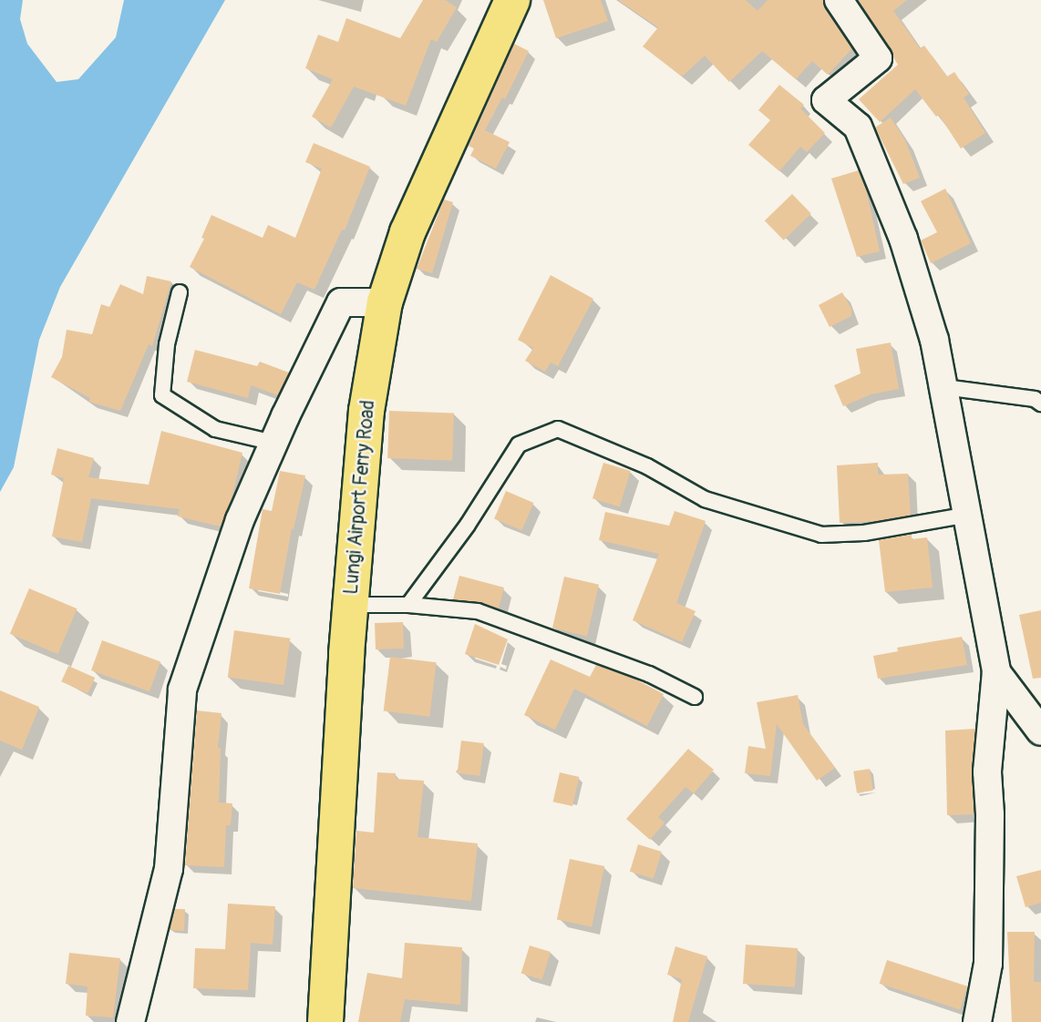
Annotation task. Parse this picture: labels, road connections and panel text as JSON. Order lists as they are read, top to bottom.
{
  "streets": {
    "main road": ["Lungi Airport Ferry Road"]
  }
}
